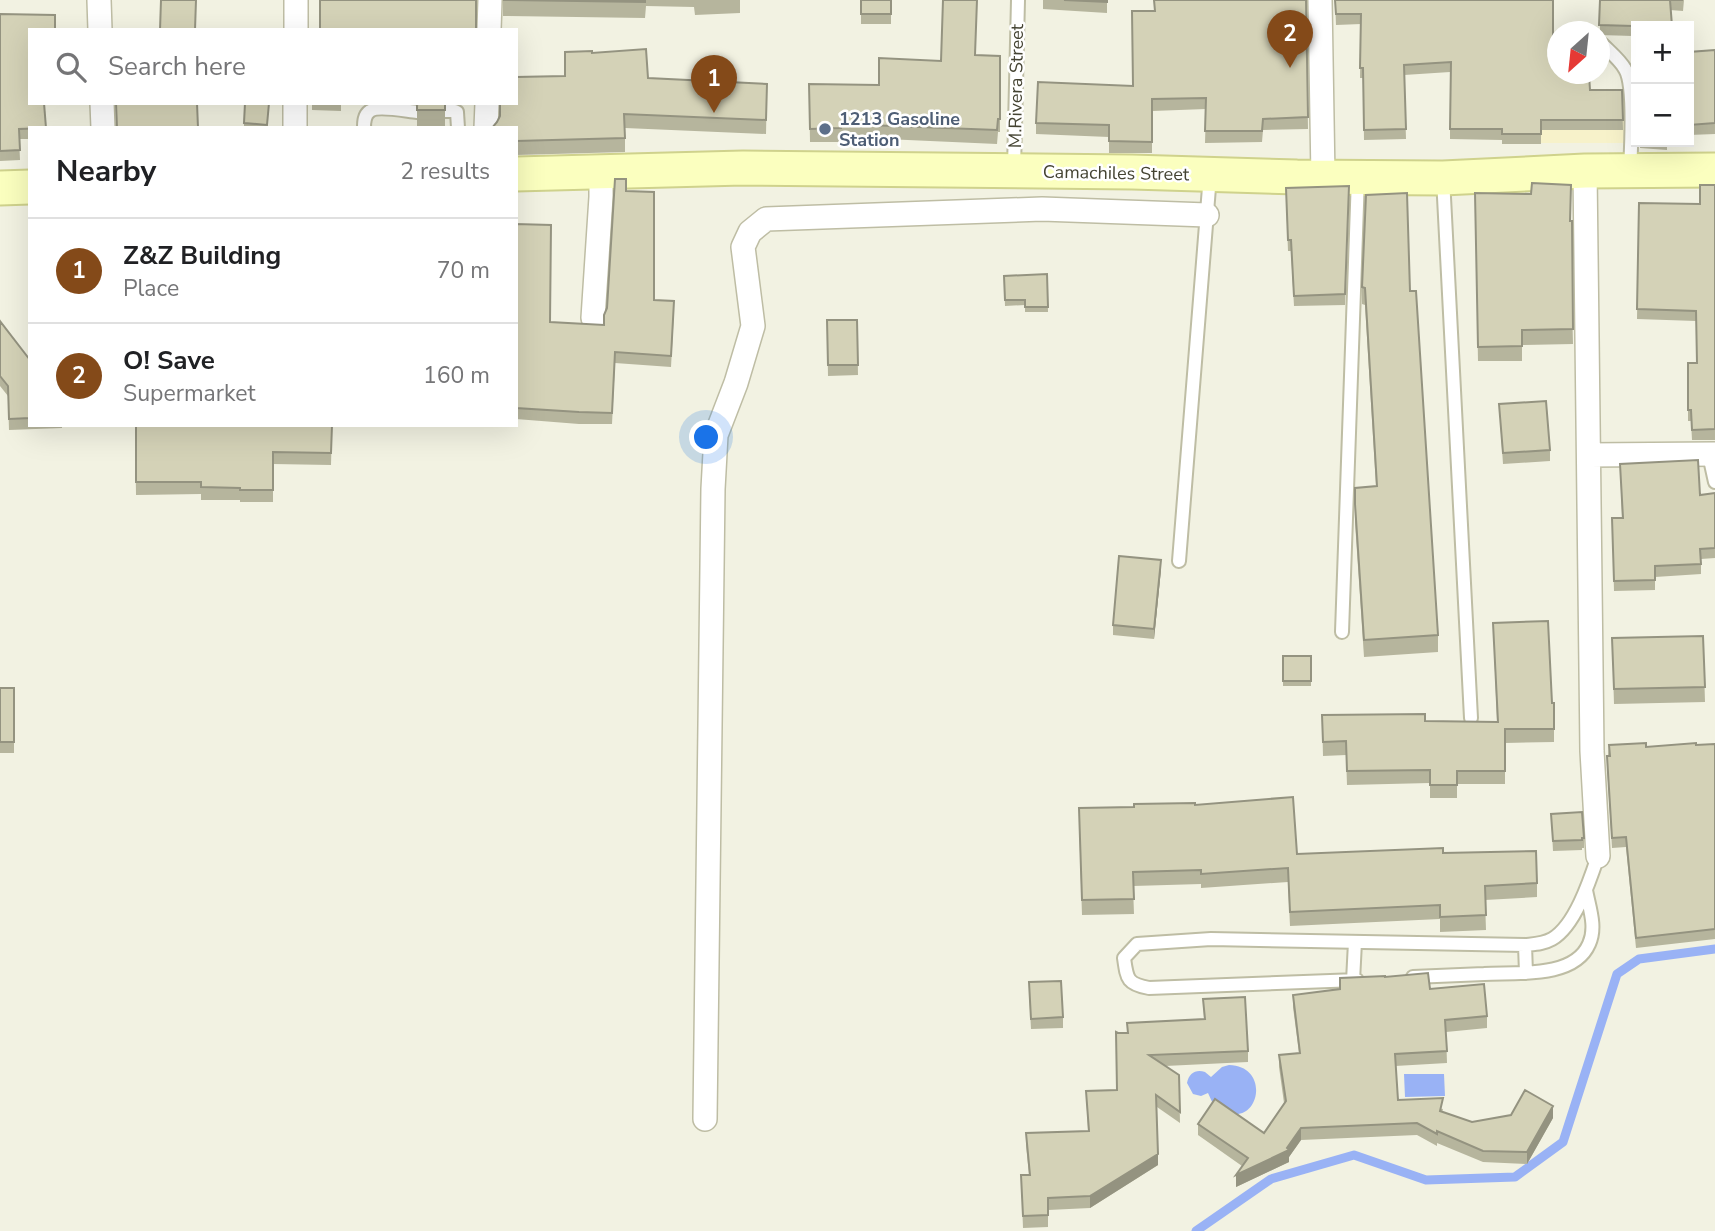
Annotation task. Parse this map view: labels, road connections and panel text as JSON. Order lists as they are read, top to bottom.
{
  "streets": {
    "street": ["Camachiles Street"],
    "lane": ["M.Rivera Street"]
  },
  "crossings": [
    ["M.Rivera Street", "Camachiles Street"]
  ],
  "places": ["1213 Gasoline Station"],
  "north": "bottom left",
  "page": {
    "pins": ["2", "1"],
    "map_buttons": ["+", "−"],
    "search": "Search here",
    "heading": ["Nearby", "2 results"],
    "list": [
      {
        "mark": "1",
        "name": "Z&Z Building",
        "note": "Place",
        "value": "70 m"
      },
      {
        "mark": "2",
        "name": "O! Save",
        "note": "Supermarket",
        "value": "160 m"
      }
    ]
  }
}
